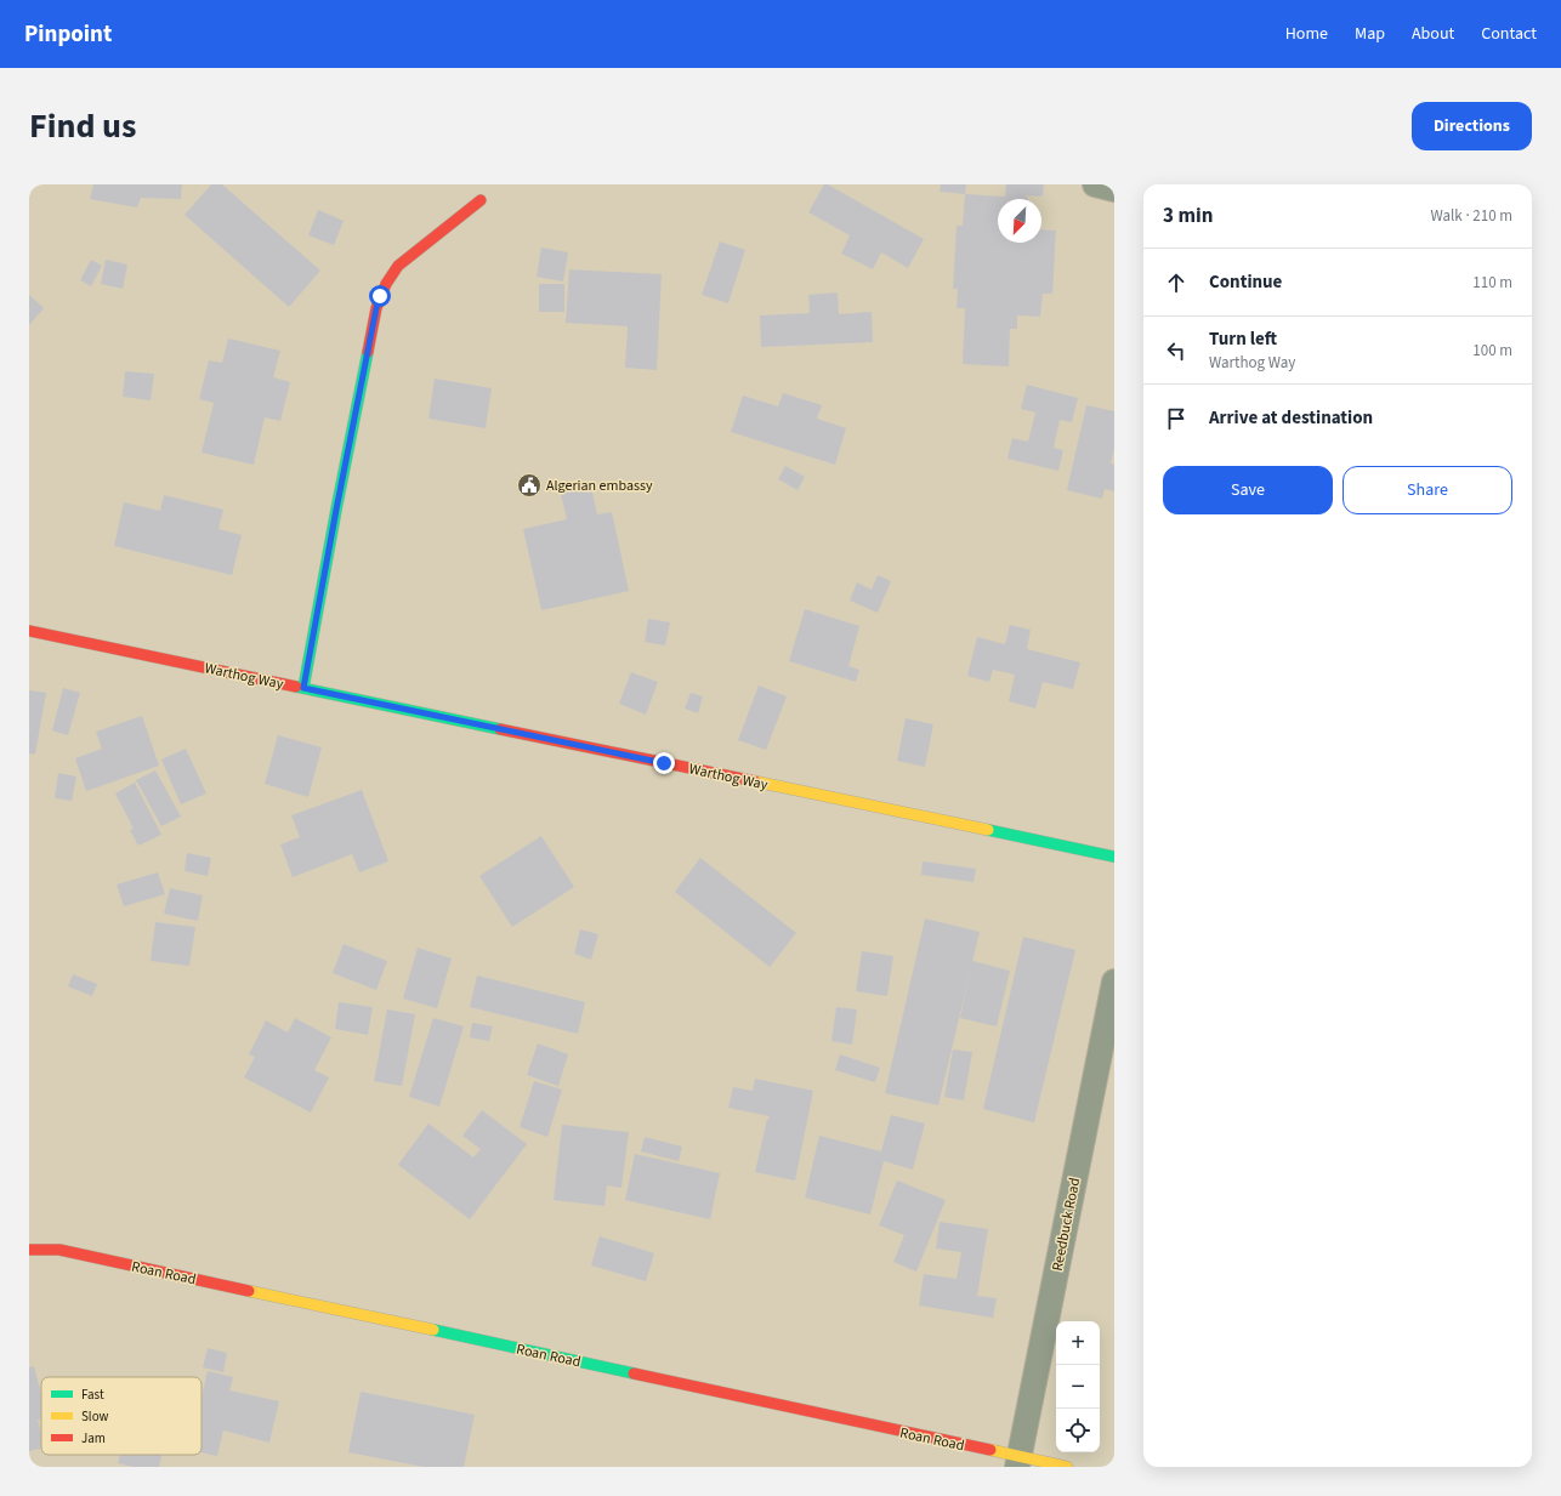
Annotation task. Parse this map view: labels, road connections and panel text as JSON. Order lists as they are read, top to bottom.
{
  "streets": {
    "street": ["Warthog Way", "Reedbuck Road", "Roan Road"]
  },
  "crossings": [
    ["Reedbuck Road", "Roan Road"]
  ],
  "places": {
    "public building": ["Algerian embassy"]
  },
  "legend": ["Fast", "Slow", "Jam"],
  "north": "bottom left",
  "page": {
    "header": "Pinpoint",
    "nav": [
      "Home",
      "Map",
      "About",
      "Contact"
    ],
    "title": "Find us",
    "buttons": [
      "Directions",
      ["Save", "Share"]
    ],
    "heading": ["3 min", "Walk · 210 m"],
    "list": [
      ["Continue", "110 m"],
      ["Turn left", "Warthog Way", "100 m"],
      "Arrive at destination"
    ],
    "map_buttons": ["+", "−"]
  }
}
